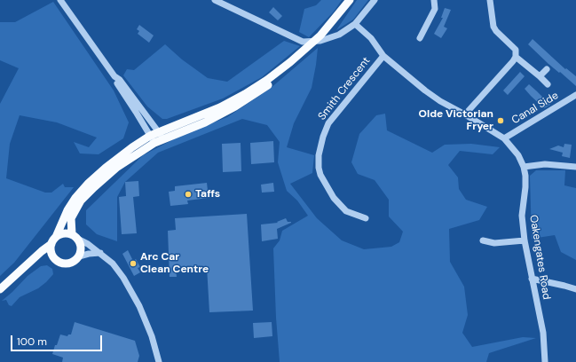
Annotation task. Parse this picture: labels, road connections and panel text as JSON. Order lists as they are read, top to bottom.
{
  "streets": {
    "street": ["Smith Crescent", "Canal Side", "Oakengates Road"]
  },
  "crossings": [
    ["Smith Crescent", "Oakengates Road"],
    ["Canal Side", "Oakengates Road"]
  ],
  "places": ["Olde Victorian Fryer", "Taffs", "Arc Car Clean Centre"],
  "scale_bar": "100 m"
}
